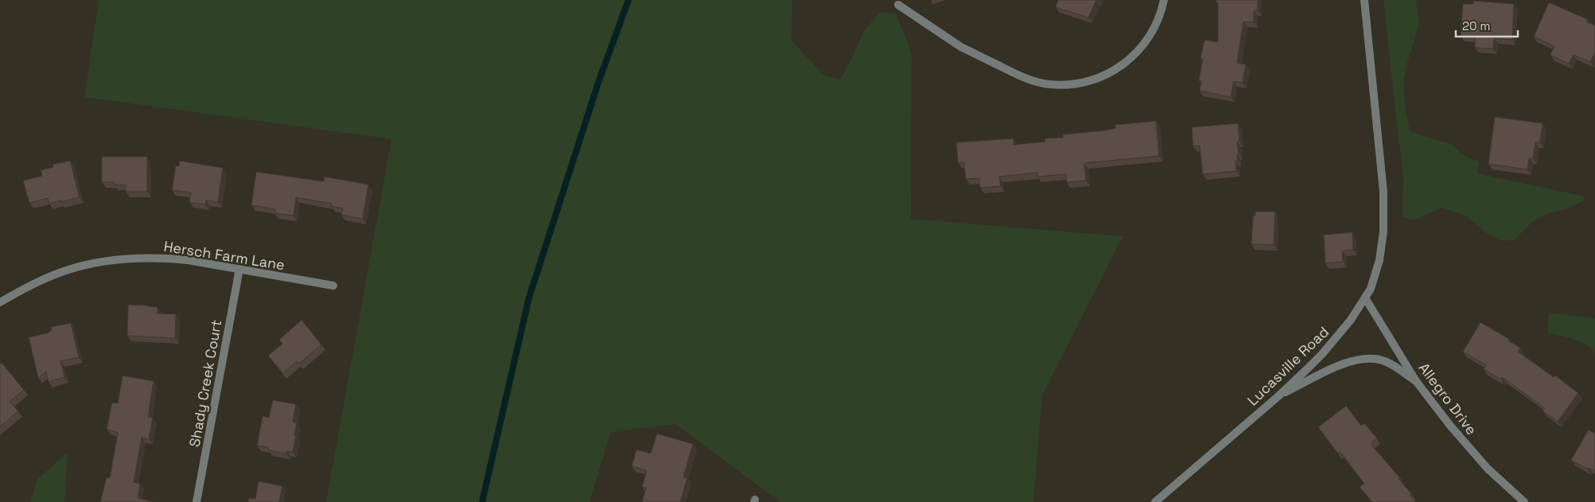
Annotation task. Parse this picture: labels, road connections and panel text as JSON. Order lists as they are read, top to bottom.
{
  "streets": {
    "street": [
      "Hersch Farm Lane",
      "Lucasville Road",
      "Shady Creek Court",
      "Allegro Drive"
    ]
  },
  "crossings": [
    ["Hersch Farm Lane", "Shady Creek Court"],
    ["Lucasville Road", "Allegro Drive"]
  ],
  "scale_bar": "20 m"
}
